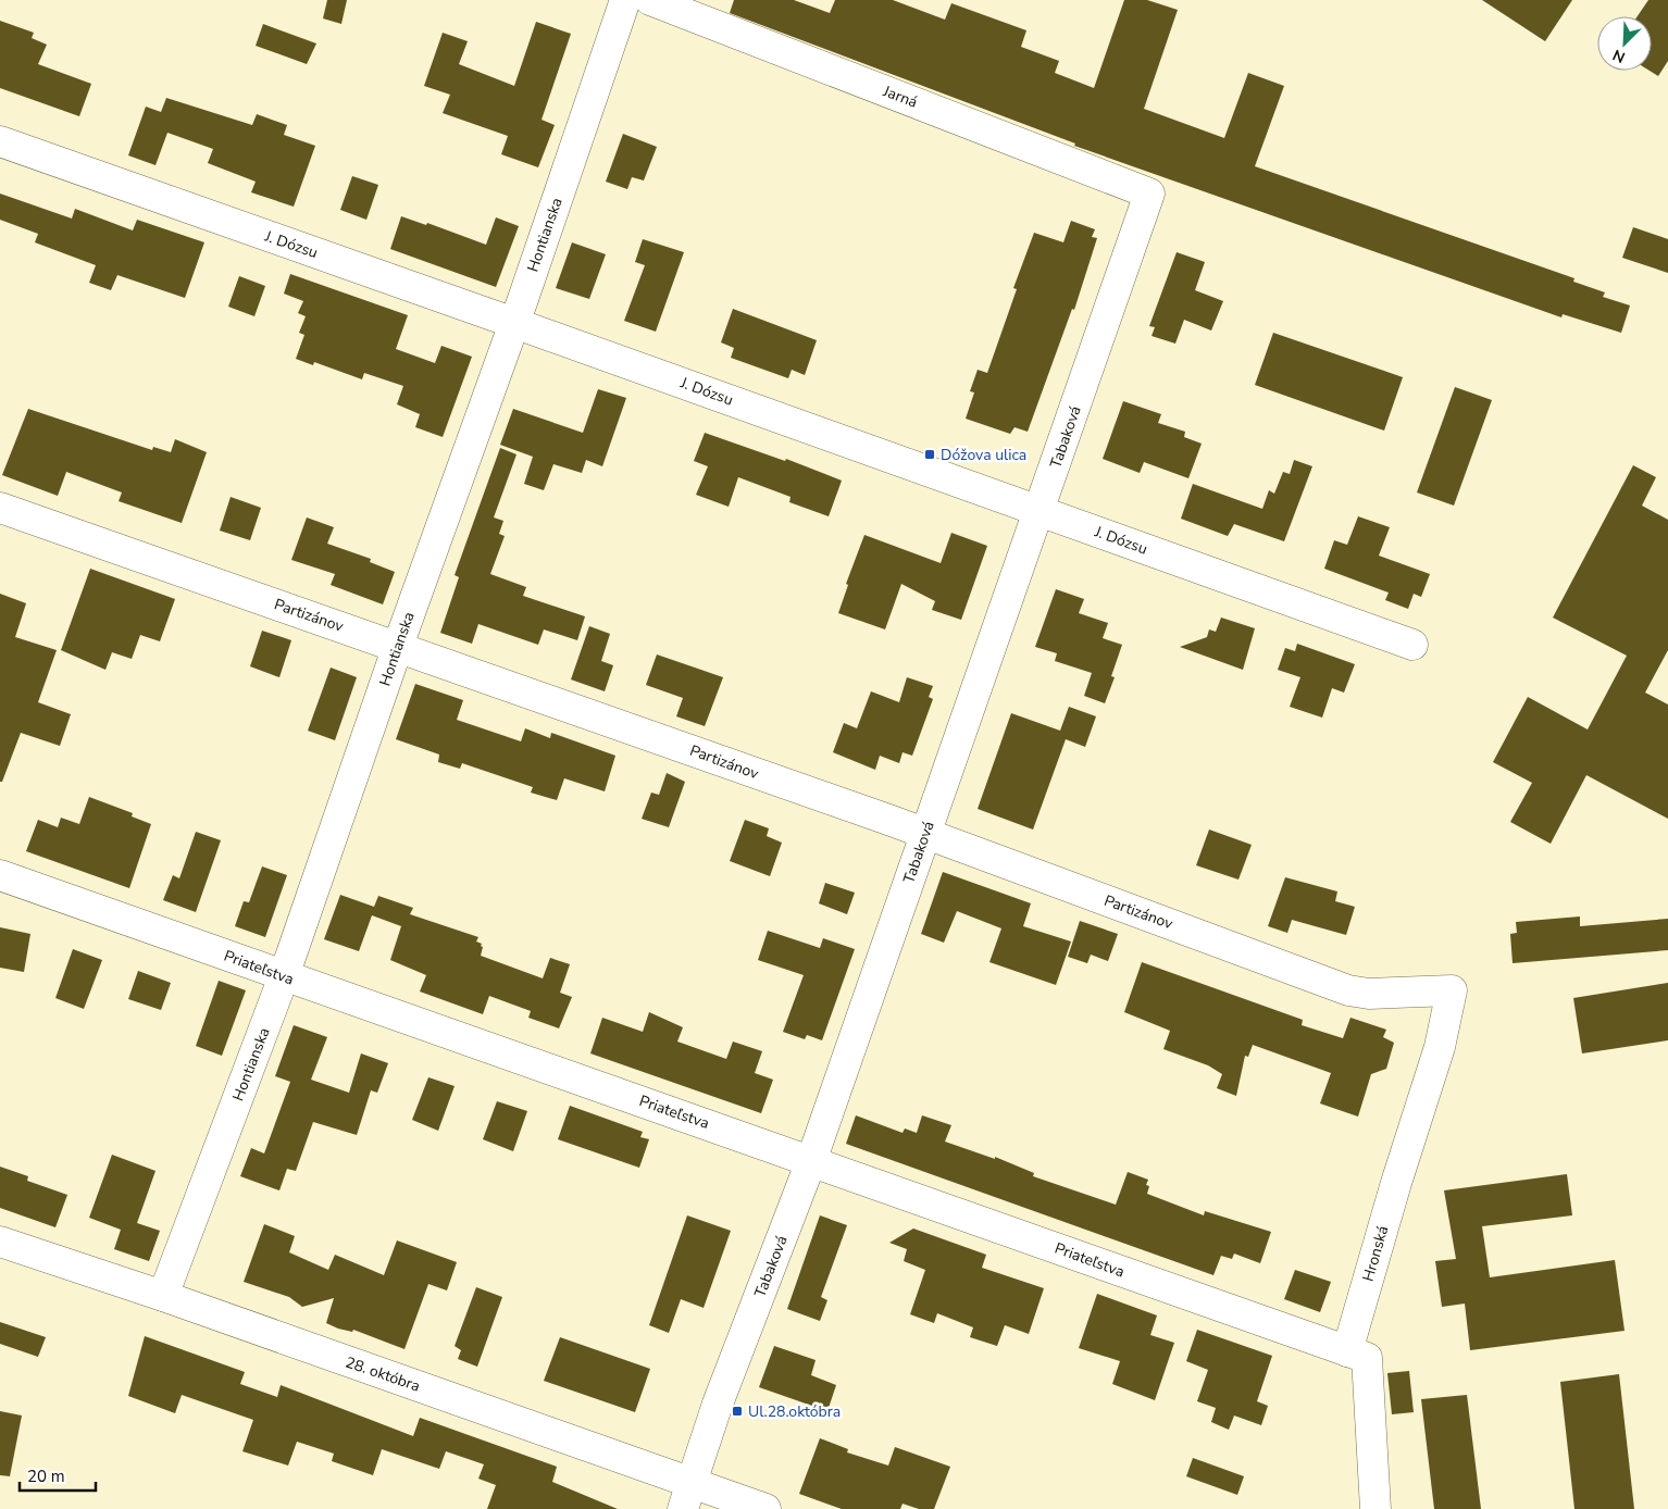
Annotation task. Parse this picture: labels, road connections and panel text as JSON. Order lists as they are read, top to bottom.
{
  "streets": {
    "street": [
      "Jarná",
      "Hontianska",
      "J. Dózsu",
      "Tabaková",
      "Partizánov",
      "Priateľstva",
      "Hronská",
      "28. októbra"
    ]
  },
  "crossings": [
    ["Jarná", "Tabaková"],
    ["Hontianska", "J. Dózsu"],
    ["Hontianska", "Partizánov"],
    ["Hontianska", "Priateľstva"],
    ["Hontianska", "28. októbra"],
    ["J. Dózsu", "Tabaková"],
    ["Tabaková", "Partizánov"],
    ["Tabaková", "Priateľstva"],
    ["Tabaková", "28. októbra"],
    ["Partizánov", "Hronská"],
    ["Priateľstva", "Hronská"]
  ],
  "places": {
    "transit": ["Dóžova ulica", "Ul.28.októbra"]
  },
  "scale_bar": "20 m",
  "north": "bottom left"
}
